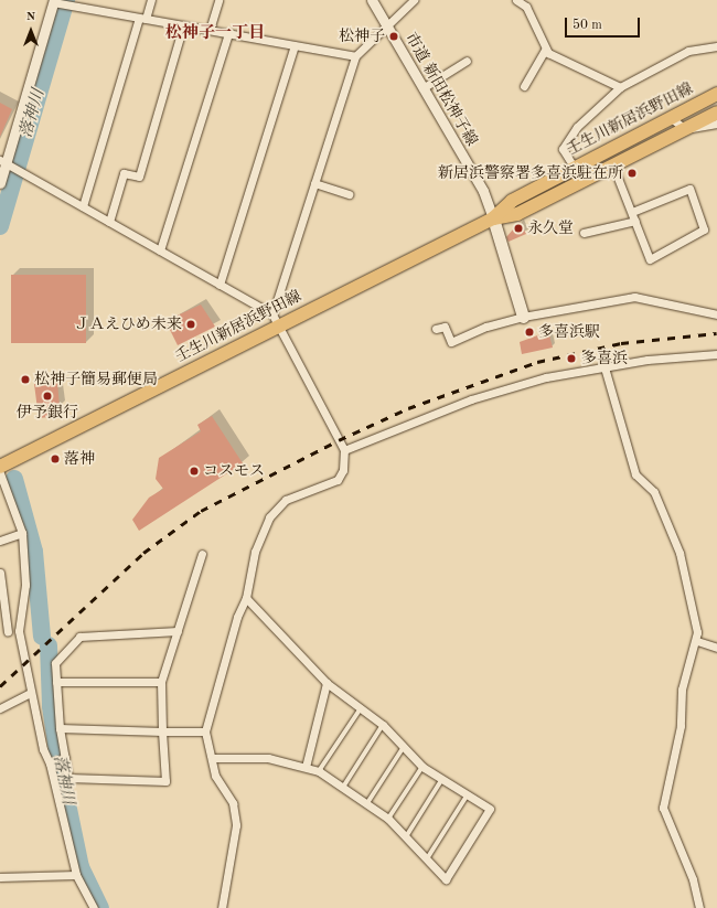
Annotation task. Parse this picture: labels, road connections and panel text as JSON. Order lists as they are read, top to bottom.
{
  "streets": {
    "main road": ["壬生川新居浜野田線"],
    "street": ["市道 新田松神子線"]
  },
  "crossings": [
    ["市道 新田松神子線", "壬生川新居浜野田線"]
  ],
  "districts": ["松神子一丁目"],
  "water": ["落神川"],
  "places": [
    "松神子",
    "新居浜警察署多喜浜駐在所",
    "永久堂",
    "ＪＡえひめ未来",
    "多喜浜駅",
    "多喜浜",
    "松神子簡易郵便局",
    "伊予銀行",
    "落神",
    "コスモス"
  ],
  "scale_bar": "50 m",
  "north": "top"
}
